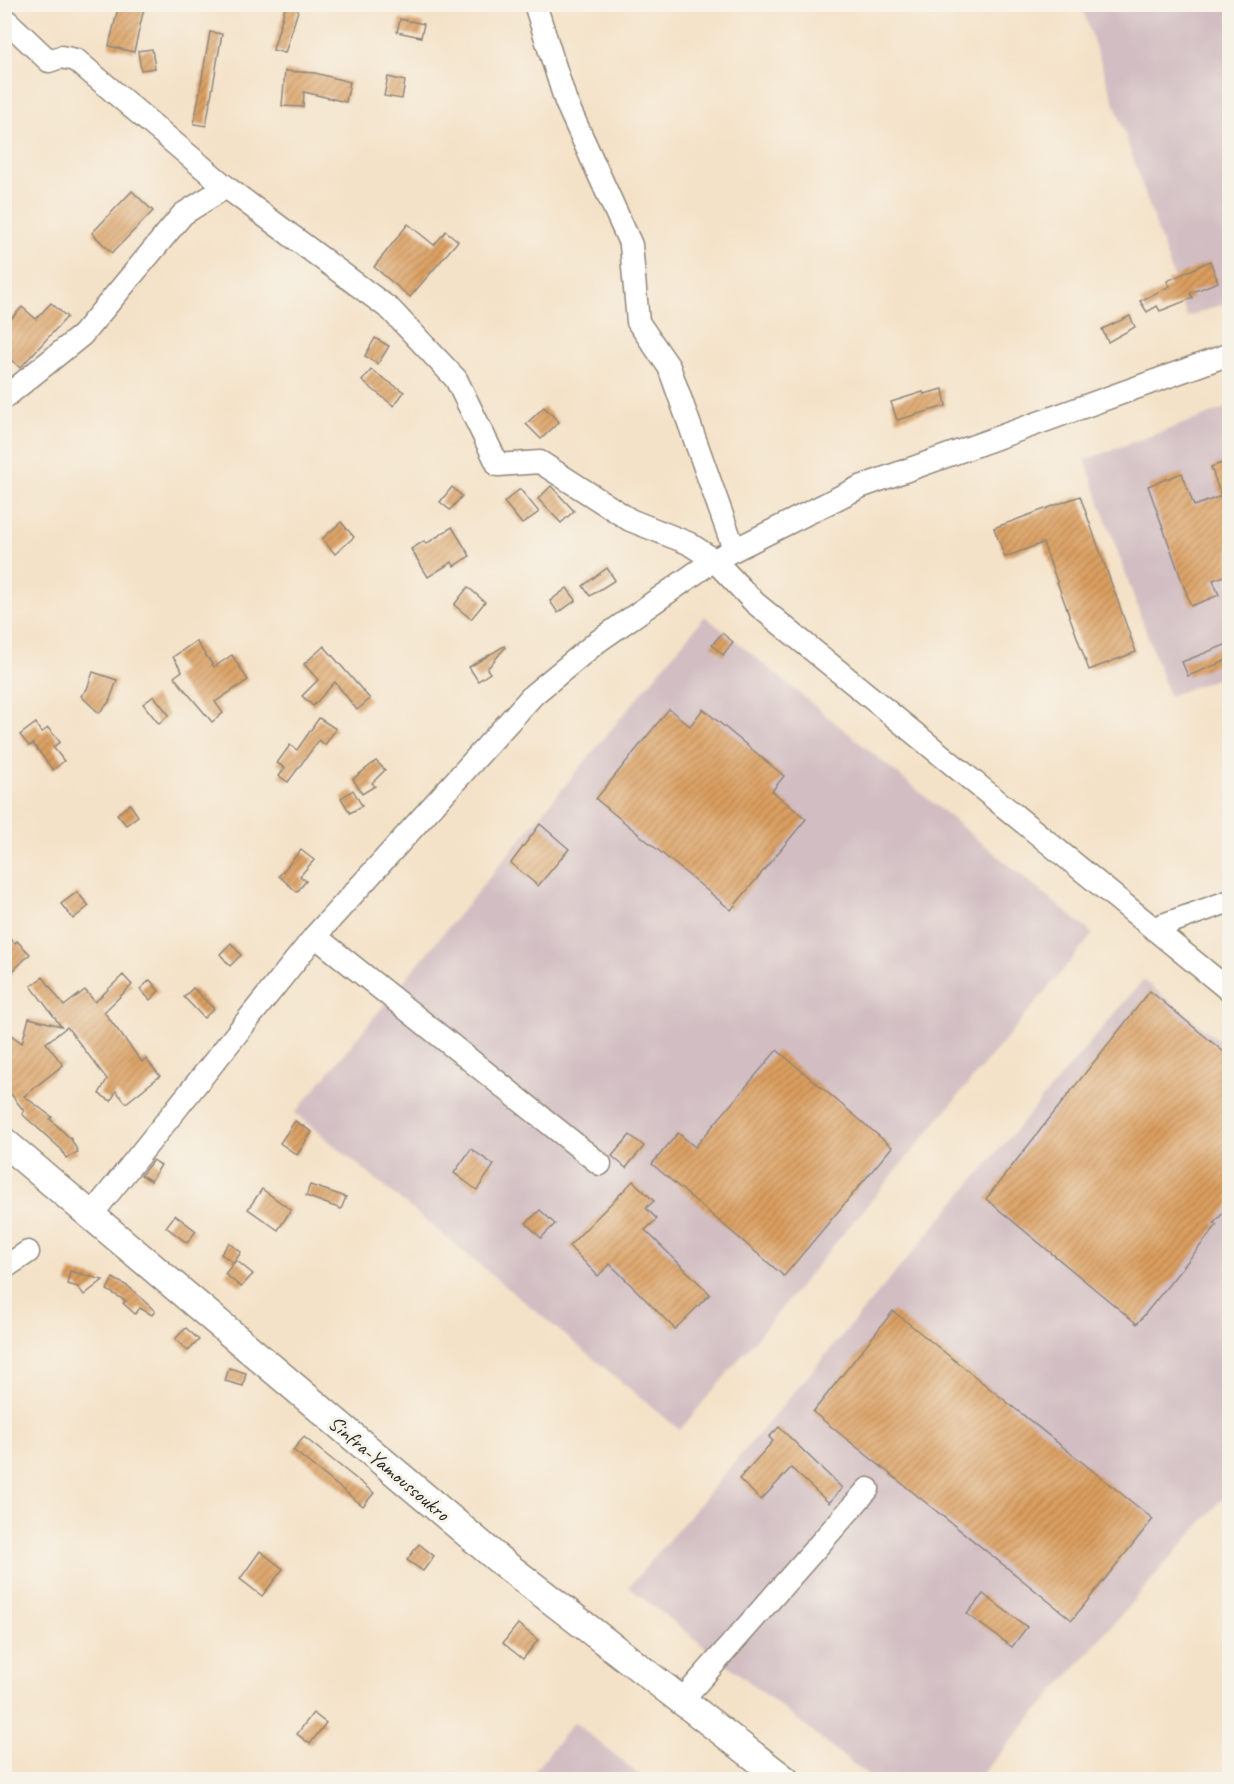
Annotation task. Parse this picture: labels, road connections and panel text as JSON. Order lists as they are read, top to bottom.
{
  "streets": {
    "main road": ["Sinfra-Yamoussoukro"]
  }
}
